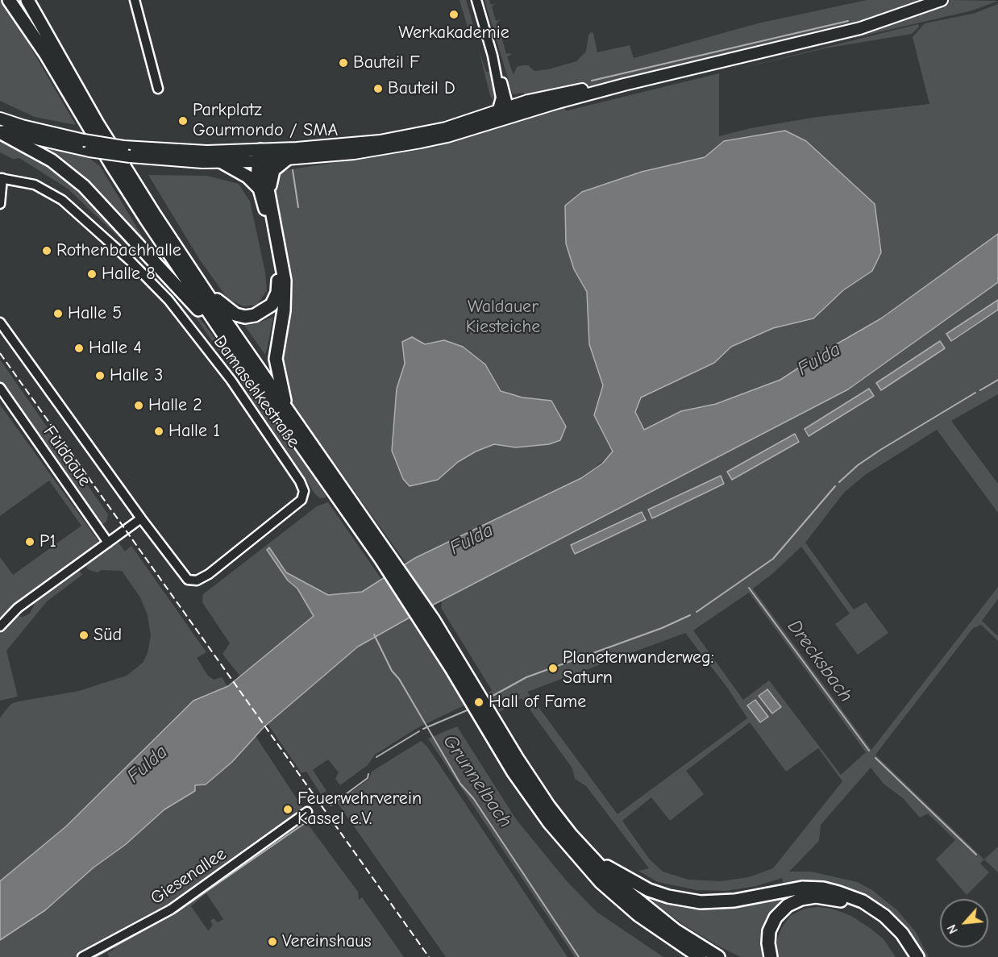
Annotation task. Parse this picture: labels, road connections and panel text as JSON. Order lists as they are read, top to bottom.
{
  "streets": {
    "street": ["Damaschkestraße", "Fuldaaue", "Giesenallee"]
  },
  "water": ["Fulda", "Drecksbach", "Grunnelbach"],
  "parks": ["Waldauer Kiesteiche"],
  "places": [
    "Werkakademie",
    "Bauteil F",
    "Bauteil D",
    "Parkplatz Gourmondo / SMA",
    "Rothenbachhalle",
    "Halle 8",
    "Halle 5",
    "Halle 4",
    "Halle 3",
    "Halle 2",
    "Halle 1",
    "P1",
    "Süd",
    "Planetenwanderweg: Saturn",
    "Hall of Fame",
    "Feuerwehrverein Kassel e.V.",
    "Vereinshaus"
  ],
  "north": "bottom left"
}
